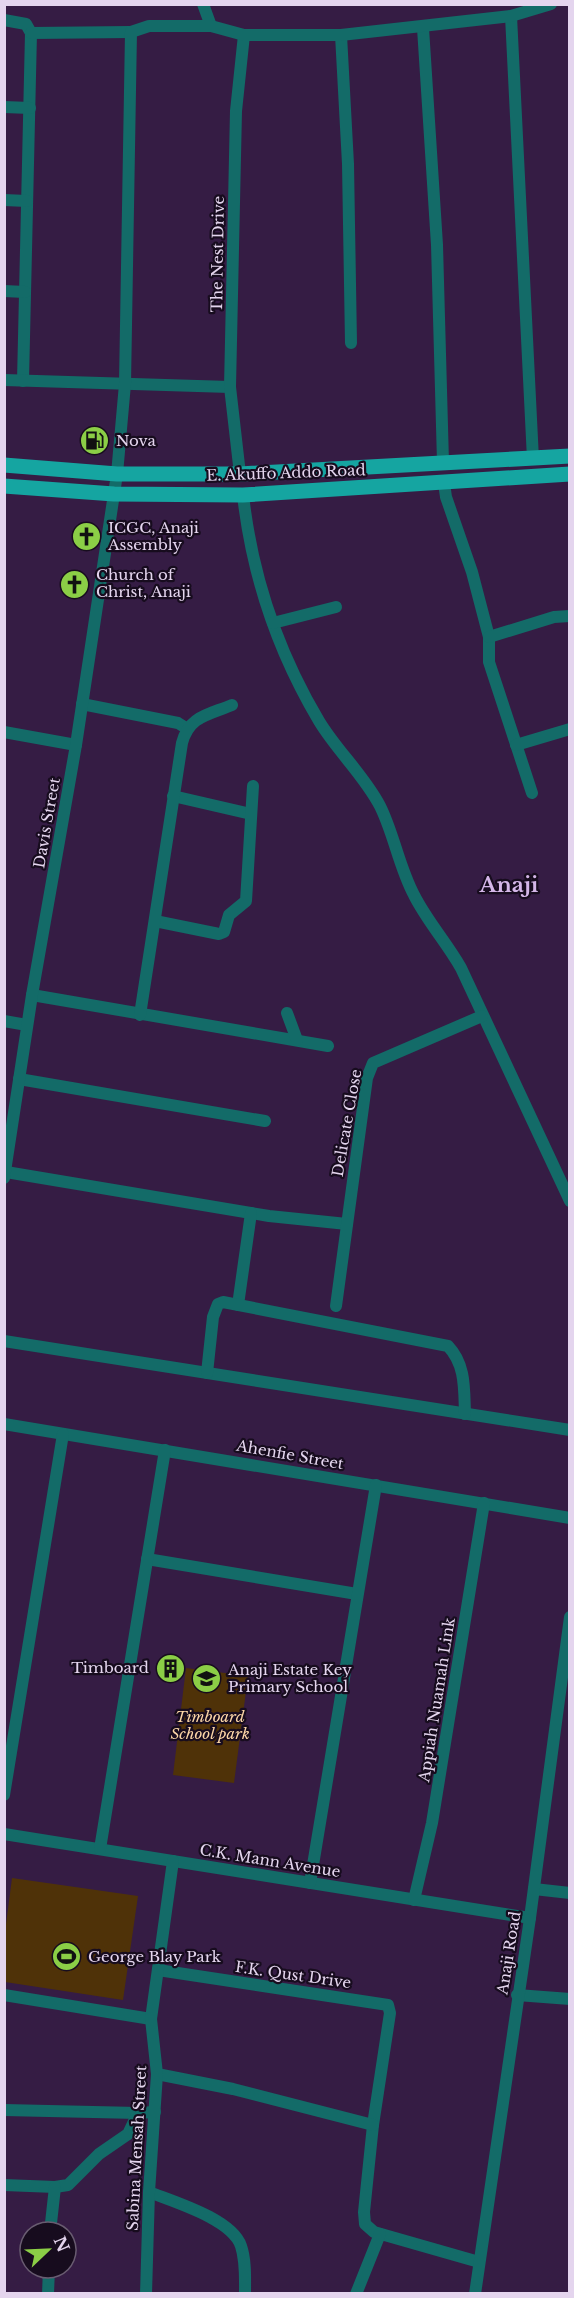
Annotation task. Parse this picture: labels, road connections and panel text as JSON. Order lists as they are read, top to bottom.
{
  "streets": {
    "main road": ["E. Akuffo Addo Road"],
    "street": [
      "The Nest Drive",
      "Davis Street",
      "Delicate Close",
      "Ahenfie Street",
      "Appiah Nuamah Link",
      "C.K. Mann Avenue",
      "Anaji Road",
      "F.K. Qust Drive",
      "Sabina Mensah Street"
    ]
  },
  "crossings": [
    ["The Nest Drive", "E. Akuffo Addo Road"],
    ["E. Akuffo Addo Road", "Davis Street"],
    ["Ahenfie Street", "Appiah Nuamah Link"],
    ["Appiah Nuamah Link", "C.K. Mann Avenue"],
    ["C.K. Mann Avenue", "Anaji Road"],
    ["C.K. Mann Avenue", "Sabina Mensah Street"],
    ["F.K. Qust Drive", "Sabina Mensah Street"]
  ],
  "districts": ["Anaji"],
  "parks": ["Timboard School park"],
  "places": {
    "fuel station": ["Nova"],
    "church": ["ICGC, Anaji Assembly", "Church of Christ, Anaji"],
    "building": ["Timboard"],
    "school or university": ["Anaji Estate Key Primary School"],
    "sports": ["George Blay Park"]
  },
  "north": "top right"
}
